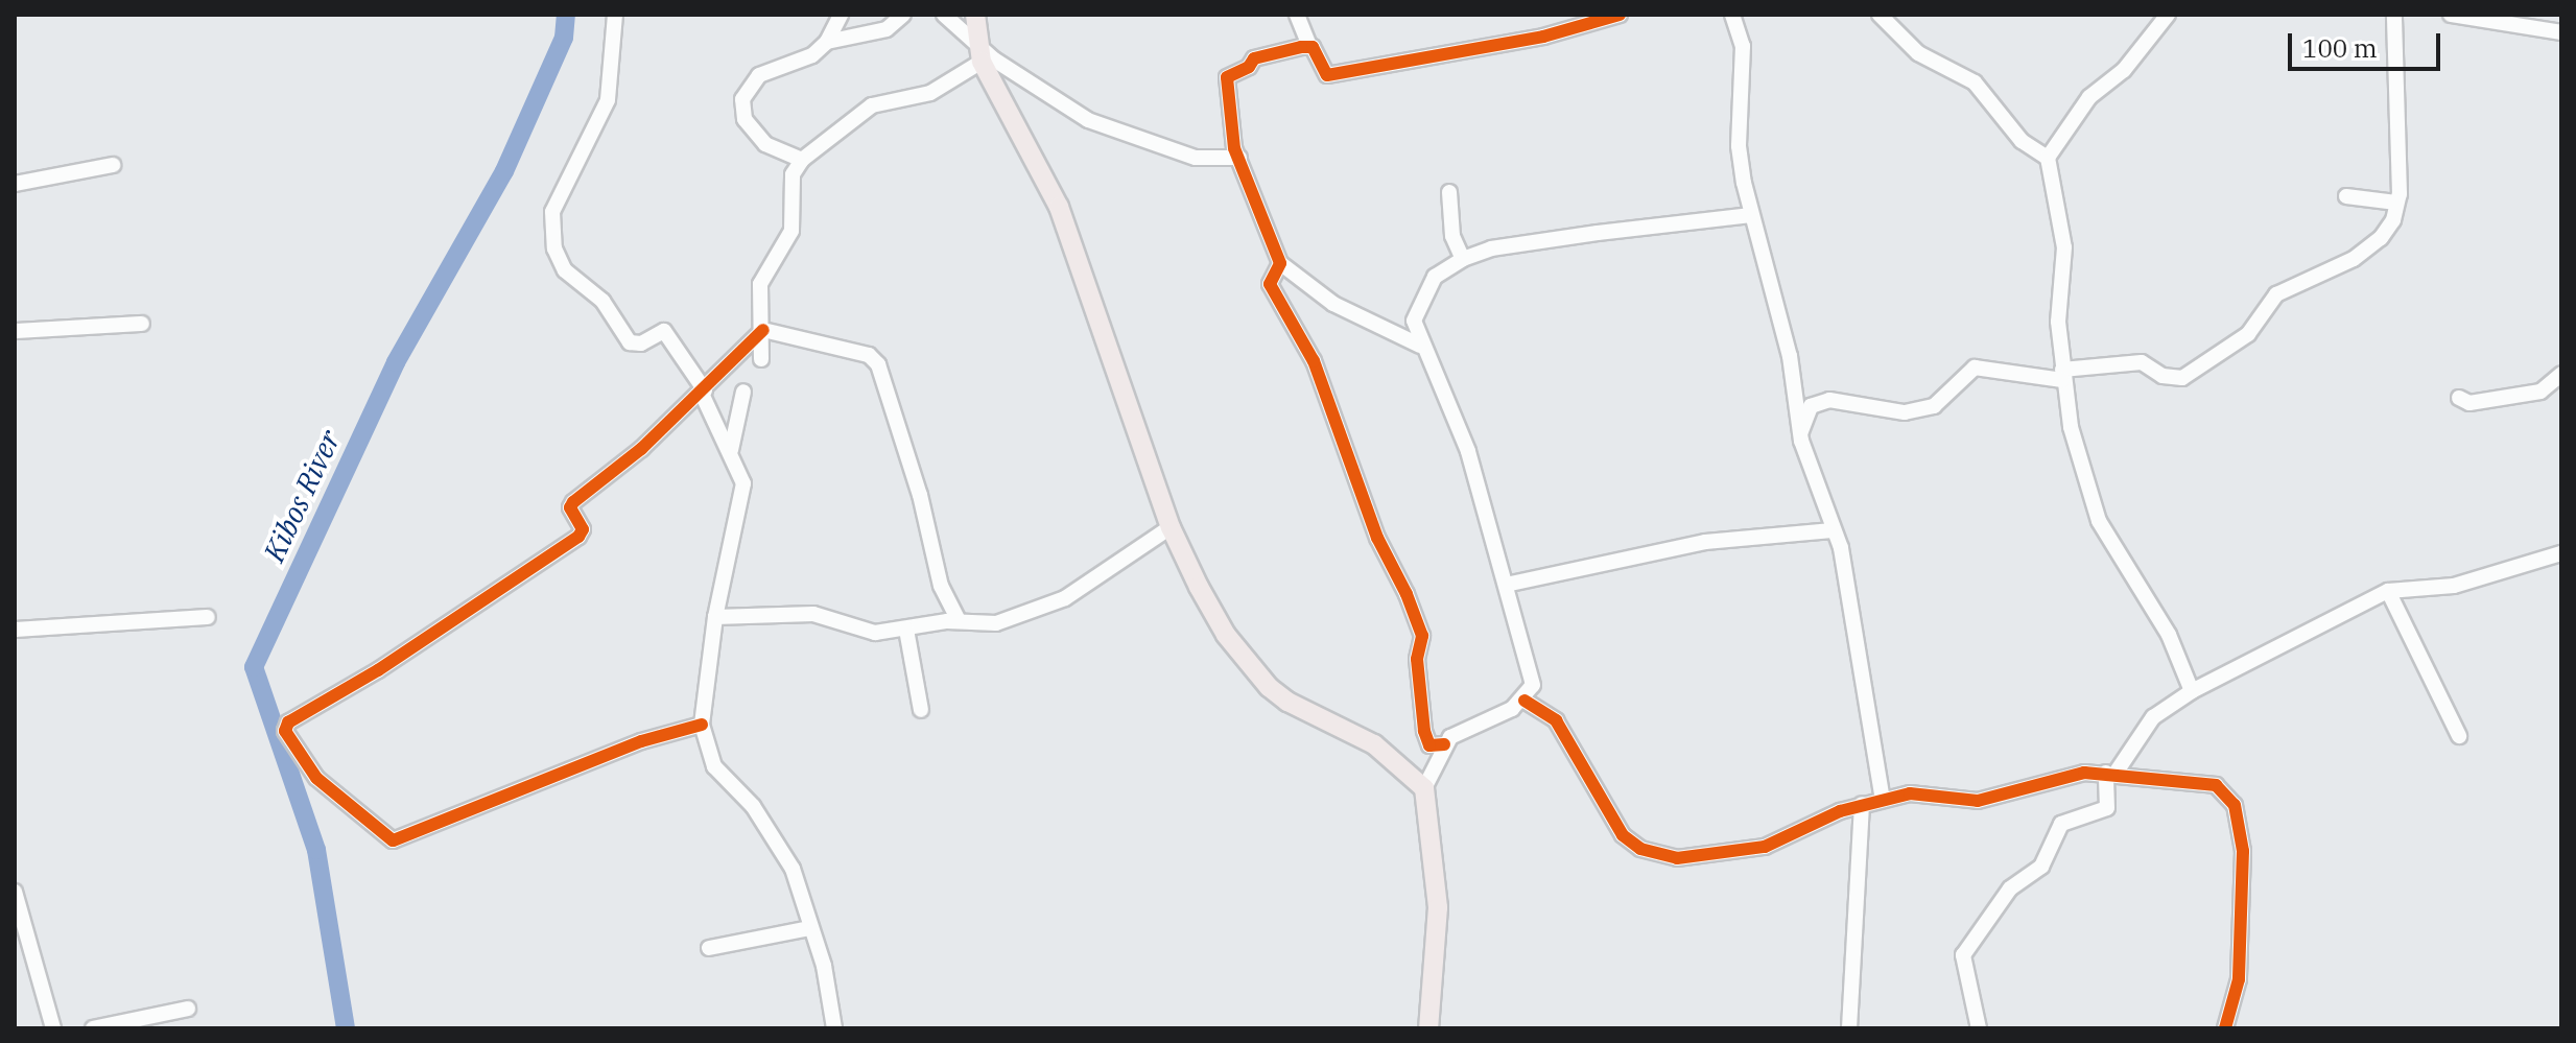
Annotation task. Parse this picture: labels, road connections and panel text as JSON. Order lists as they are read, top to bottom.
{
  "water": ["Kibos River"],
  "scale_bar": "100 m"
}
